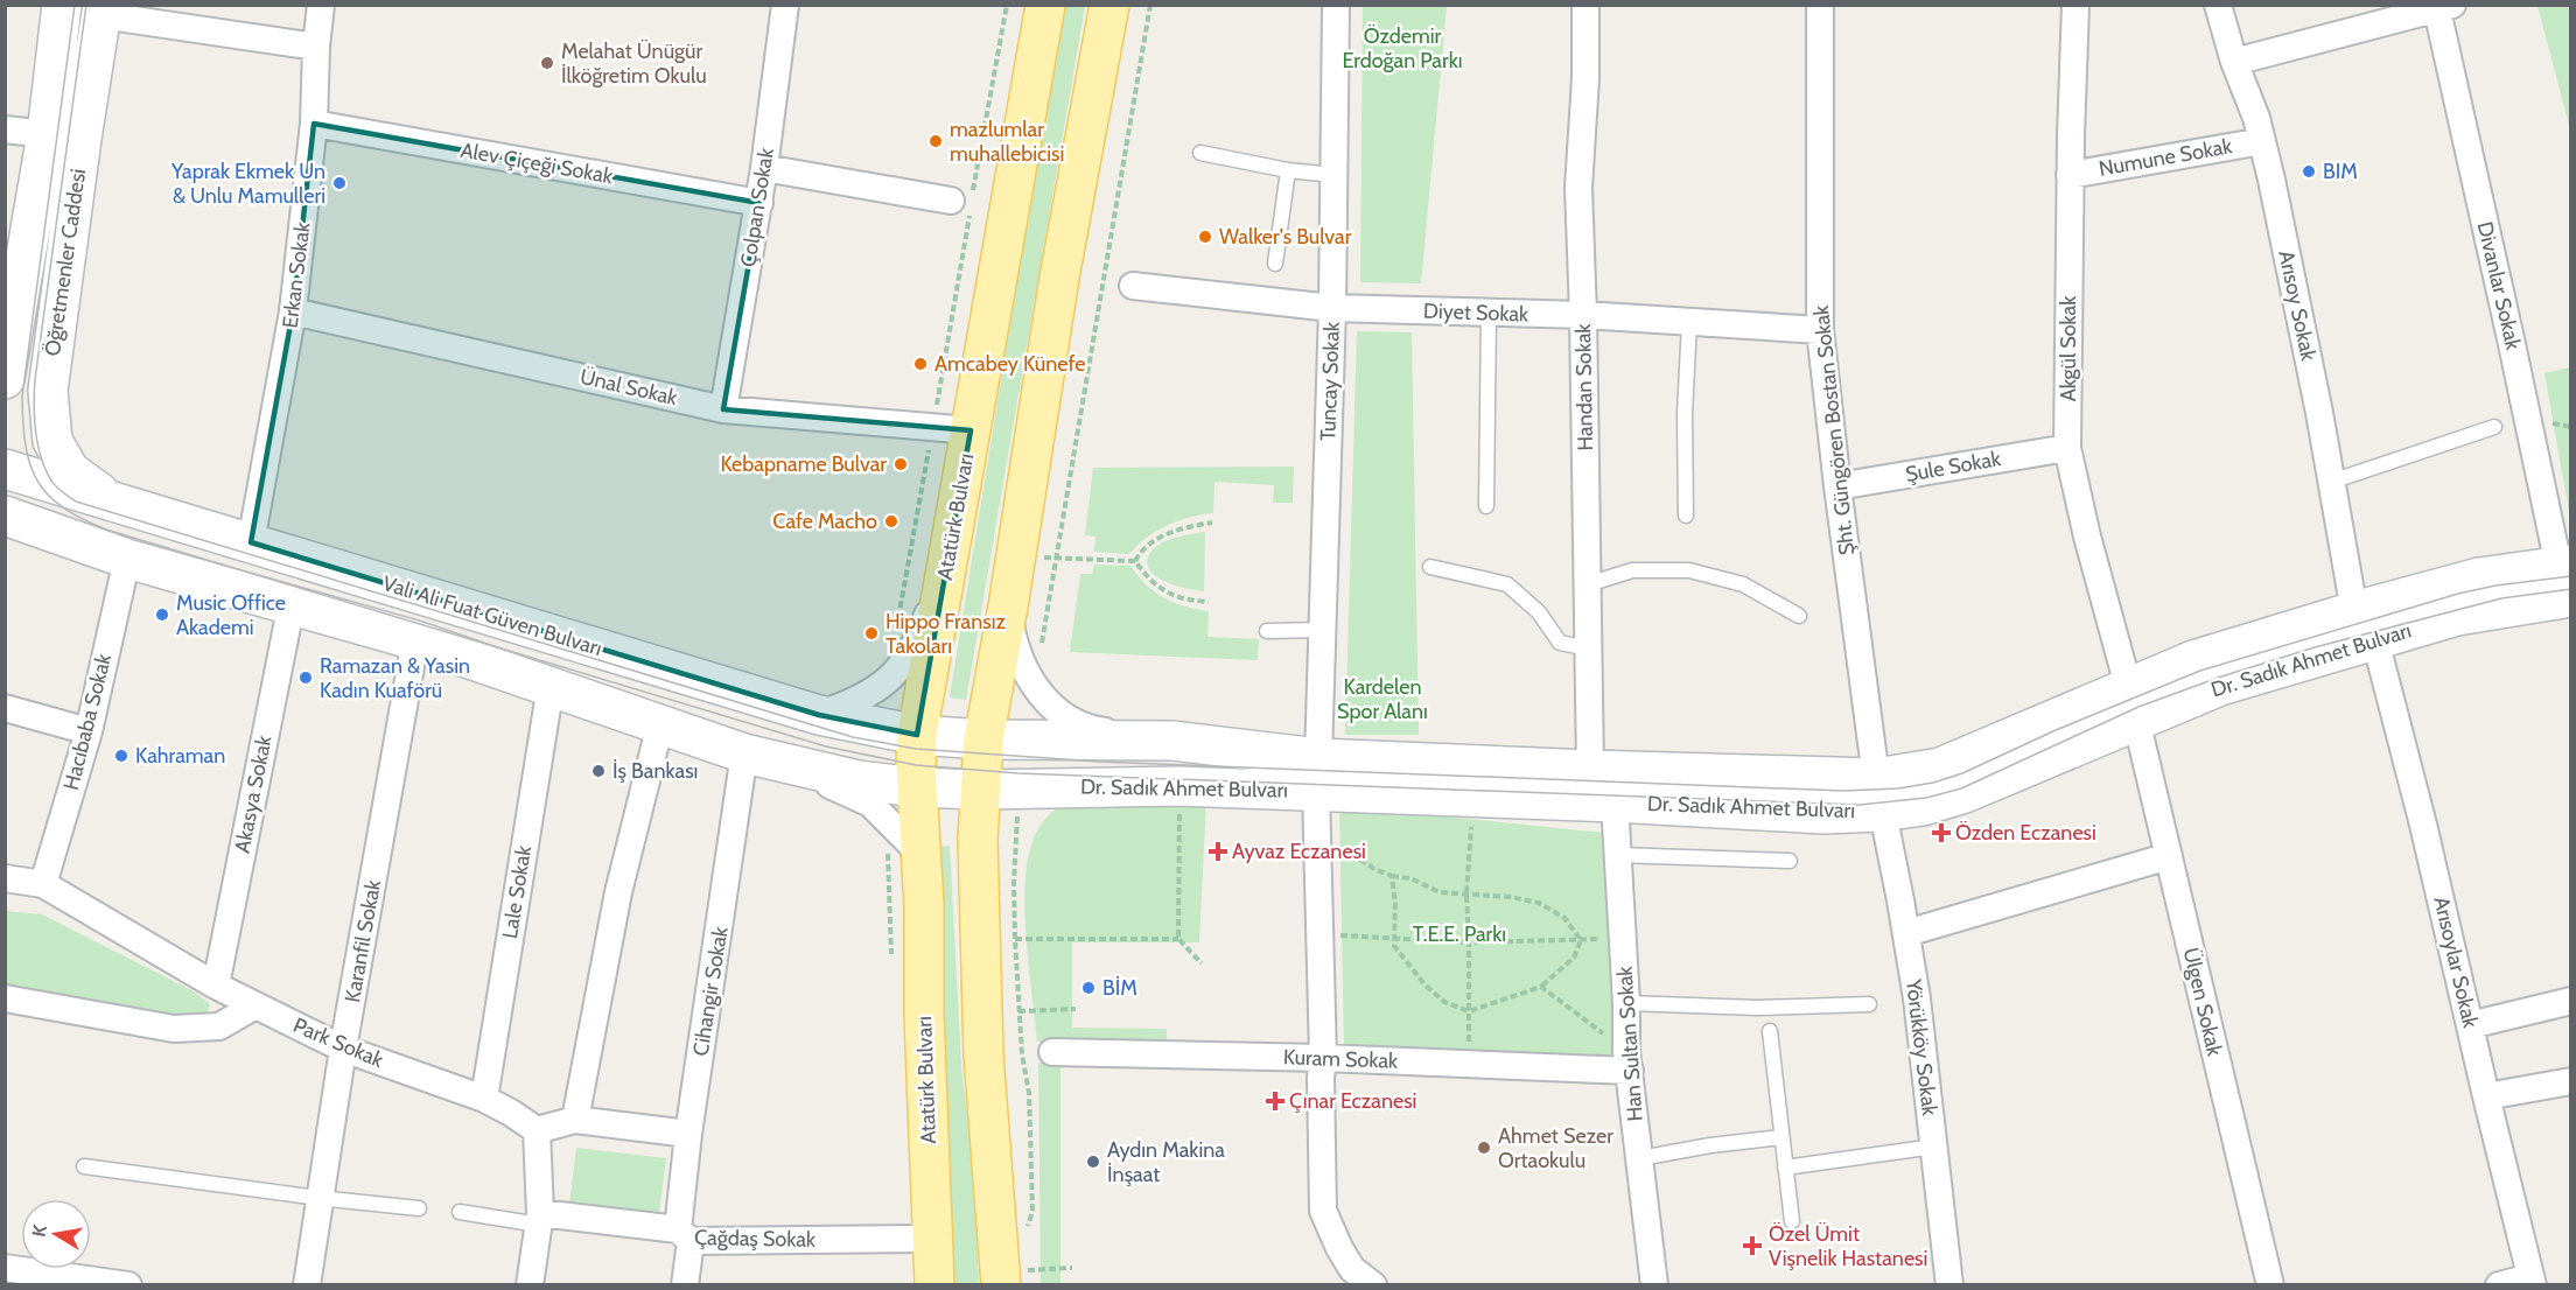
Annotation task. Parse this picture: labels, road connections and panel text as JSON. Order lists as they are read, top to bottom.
{
  "streets": {
    "main road": [
      "Öğretmenler Caddesi",
      "Atatürk Bulvarı",
      "Vali Ali Fuat Güven Bulvarı",
      "Dr. Sadık Ahmet Bulvarı"
    ],
    "street": [
      "Numune Sokak",
      "Alev Çiçeği Sokak",
      "Çolpan Sokak",
      "Erkan Sokak",
      "Divanlar Sokak",
      "Arısoy Sokak",
      "Diyet Sokak",
      "Akgül Sokak",
      "Tuncay Sokak",
      "Ünal Sokak",
      "Handan Sokak",
      "Şht. Güngören Bostan Sokak",
      "Şule Sokak",
      "Hacıbaba Sokak",
      "Akasya Sokak",
      "Lale Sokak",
      "Karanfil Sokak",
      "Arısoylar Sokak",
      "Cihangir Sokak",
      "Ülgen Sokak",
      "Park Sokak",
      "Han Sultan Sokak",
      "Yörükköy Sokak",
      "Kuram Sokak",
      "Çağdaş Sokak"
    ]
  },
  "crossings": [
    ["Numune Sokak", "Arısoy Sokak"],
    ["Numune Sokak", "Akgül Sokak"],
    ["Alev Çiçeği Sokak", "Çolpan Sokak"],
    ["Alev Çiçeği Sokak", "Erkan Sokak"],
    ["Çolpan Sokak", "Ünal Sokak"],
    ["Öğretmenler Caddesi", "Vali Ali Fuat Güven Bulvarı"],
    ["Erkan Sokak", "Ünal Sokak"],
    ["Erkan Sokak", "Vali Ali Fuat Güven Bulvarı"],
    ["Divanlar Sokak", "Dr. Sadık Ahmet Bulvarı"],
    ["Arısoy Sokak", "Dr. Sadık Ahmet Bulvarı"],
    ["Arısoy Sokak", "Arısoylar Sokak"],
    ["Diyet Sokak", "Tuncay Sokak"],
    ["Diyet Sokak", "Handan Sokak"],
    ["Diyet Sokak", "Şht. Güngören Bostan Sokak"],
    ["Akgül Sokak", "Şule Sokak"],
    ["Akgül Sokak", "Dr. Sadık Ahmet Bulvarı"],
    ["Akgül Sokak", "Ülgen Sokak"],
    ["Tuncay Sokak", "Dr. Sadık Ahmet Bulvarı"],
    ["Tuncay Sokak", "Kuram Sokak"],
    ["Ünal Sokak", "Atatürk Bulvarı"],
    ["Handan Sokak", "Dr. Sadık Ahmet Bulvarı"],
    ["Şht. Güngören Bostan Sokak", "Şule Sokak"],
    ["Şht. Güngören Bostan Sokak", "Dr. Sadık Ahmet Bulvarı"],
    ["Şht. Güngören Bostan Sokak", "Yörükköy Sokak"],
    ["Atatürk Bulvarı", "Vali Ali Fuat Güven Bulvarı"],
    ["Atatürk Bulvarı", "Çağdaş Sokak"],
    ["Vali Ali Fuat Güven Bulvarı", "Dr. Sadık Ahmet Bulvarı"],
    ["Dr. Sadık Ahmet Bulvarı", "Arısoylar Sokak"],
    ["Dr. Sadık Ahmet Bulvarı", "Ülgen Sokak"],
    ["Dr. Sadık Ahmet Bulvarı", "Han Sultan Sokak"],
    ["Dr. Sadık Ahmet Bulvarı", "Yörükköy Sokak"],
    ["Hacıbaba Sokak", "Park Sokak"],
    ["Akasya Sokak", "Park Sokak"],
    ["Lale Sokak", "Park Sokak"],
    ["Karanfil Sokak", "Park Sokak"],
    ["Cihangir Sokak", "Çağdaş Sokak"],
    ["Han Sultan Sokak", "Kuram Sokak"]
  ],
  "parks": ["Özdemir Erdoğan Parkı", "Kardelen Spor Alanı", "T.E.E. Parkı"],
  "places": {
    "other": [
      "Melahat Ünügür İlköğretim Okulu",
      "mazlumlar muhallebicisi",
      "BIM",
      "Yaprak Ekmek Un & Unlu Mamulleri",
      "Walker's Bulvar",
      "Amcabey Künefe",
      "Kebapname Bulvar",
      "Cafe Macho",
      "Music Office Akademi",
      "Hippo Fransız Takoları",
      "Ramazan & Yasin Kadın Kuaförü",
      "Kahraman",
      "İş Bankası",
      "BİM",
      "Ahmet Sezer Ortaokulu",
      "Aydın Makina İnşaat"
    ],
    "health": [
      "Özden Eczanesi",
      "Ayvaz Eczanesi",
      "Çınar Eczanesi",
      "Özel Ümit Vişnelik Hastanesi"
    ]
  },
  "north": "left"
}
